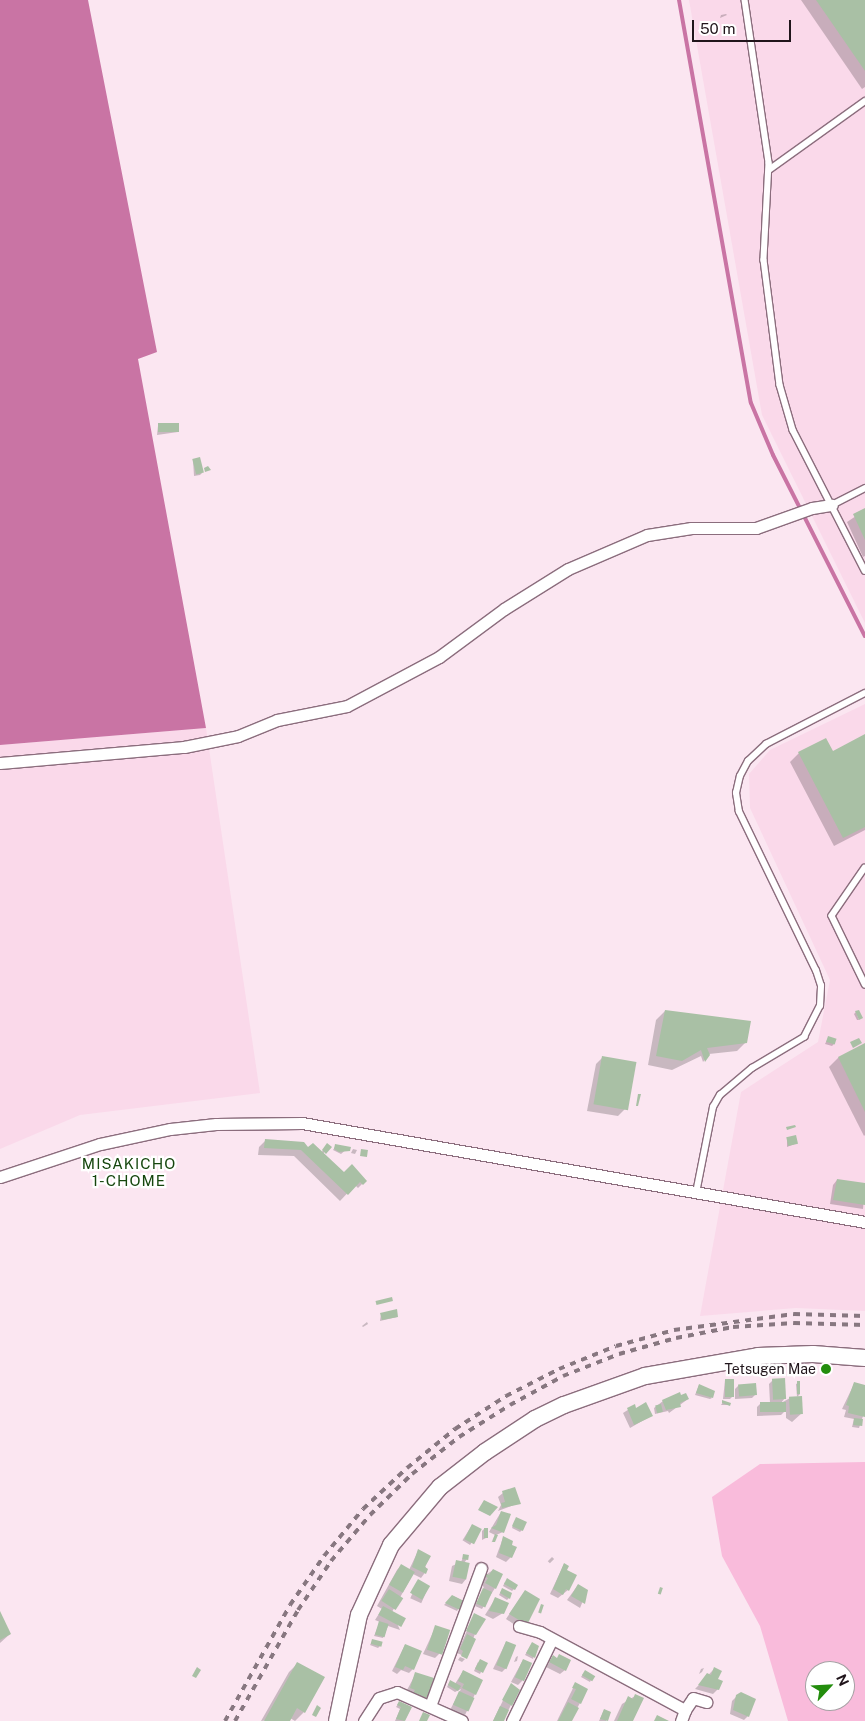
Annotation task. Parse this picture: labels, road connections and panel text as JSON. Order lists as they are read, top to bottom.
{
  "districts": ["MISAKICHO 1-CHOME"],
  "places": ["Tetsugen Mae"],
  "scale_bar": "50 m",
  "north": "top right"
}
